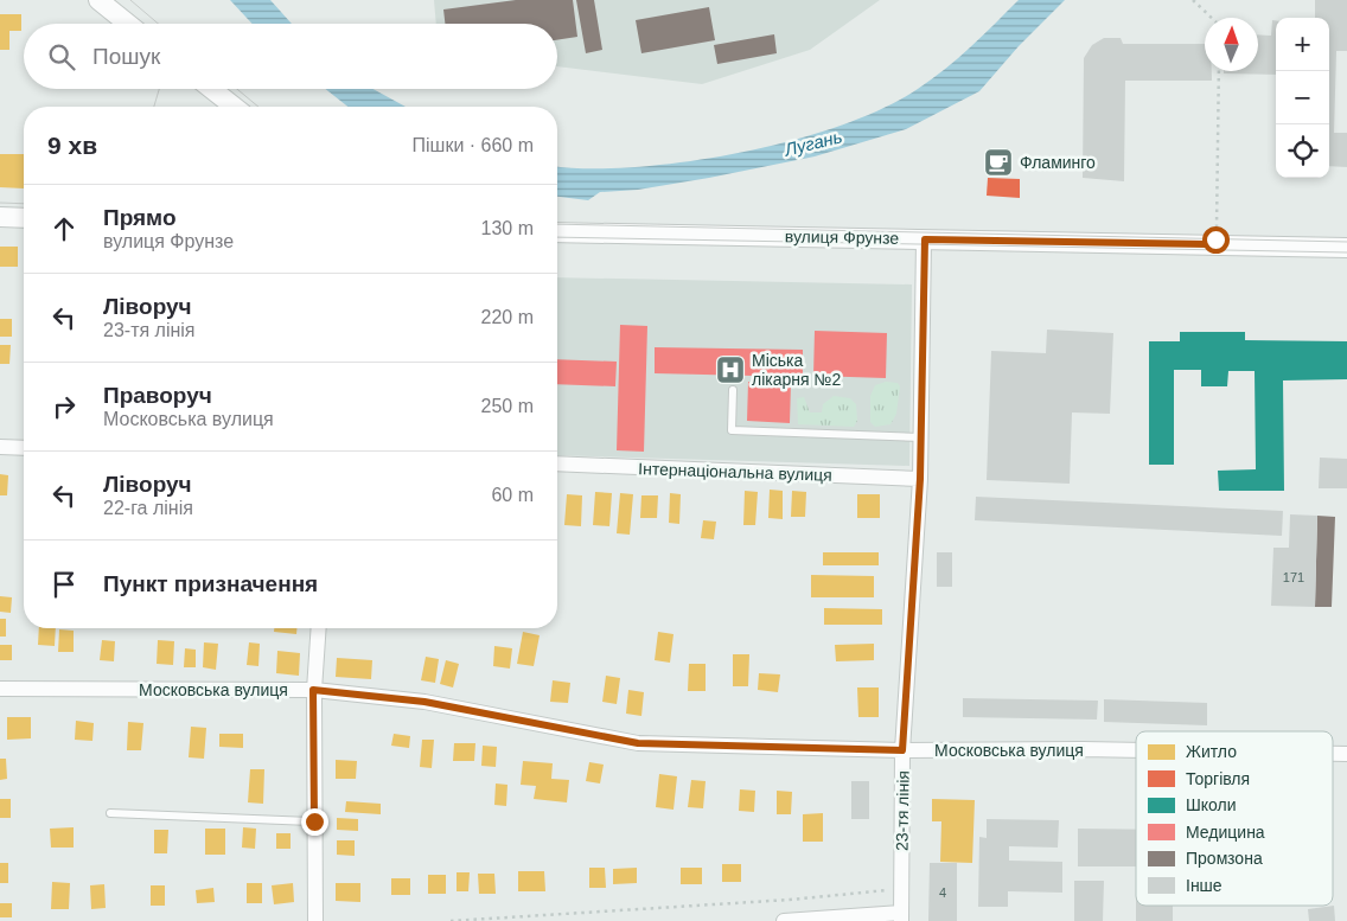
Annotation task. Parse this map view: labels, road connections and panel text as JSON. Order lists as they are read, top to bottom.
{
  "streets": {
    "street": [
      "вулиця Фрунзе",
      "Інтернаціональна вулиця",
      "Московська вулиця",
      "23-тя лінія"
    ]
  },
  "crossings": [
    ["вулиця Фрунзе", "23-тя лінія"],
    ["Інтернаціональна вулиця", "23-тя лінія"],
    ["Московська вулиця", "23-тя лінія"]
  ],
  "water": ["Лугань"],
  "places": {
    "cafe": ["Фламинго"],
    "hospital": ["Міська лікарня №2"]
  },
  "house_numbers": ["171", "4"],
  "legend": [
    "Житло",
    "Торгівля",
    "Школи",
    "Медицина",
    "Промзона",
    "Інше"
  ],
  "north": "top",
  "page": {
    "map_buttons": ["+", "−"],
    "search": "Пошук",
    "heading": ["9 хв", "Пішки · 660 m"],
    "list": [
      ["Прямо", "вулиця Фрунзе", "130 m"],
      ["Ліворуч", "23-тя лінія", "220 m"],
      ["Праворуч", "Московська вулиця", "250 m"],
      ["Ліворуч", "22-га лінія", "60 m"],
      "Пункт призначення"
    ]
  }
}
